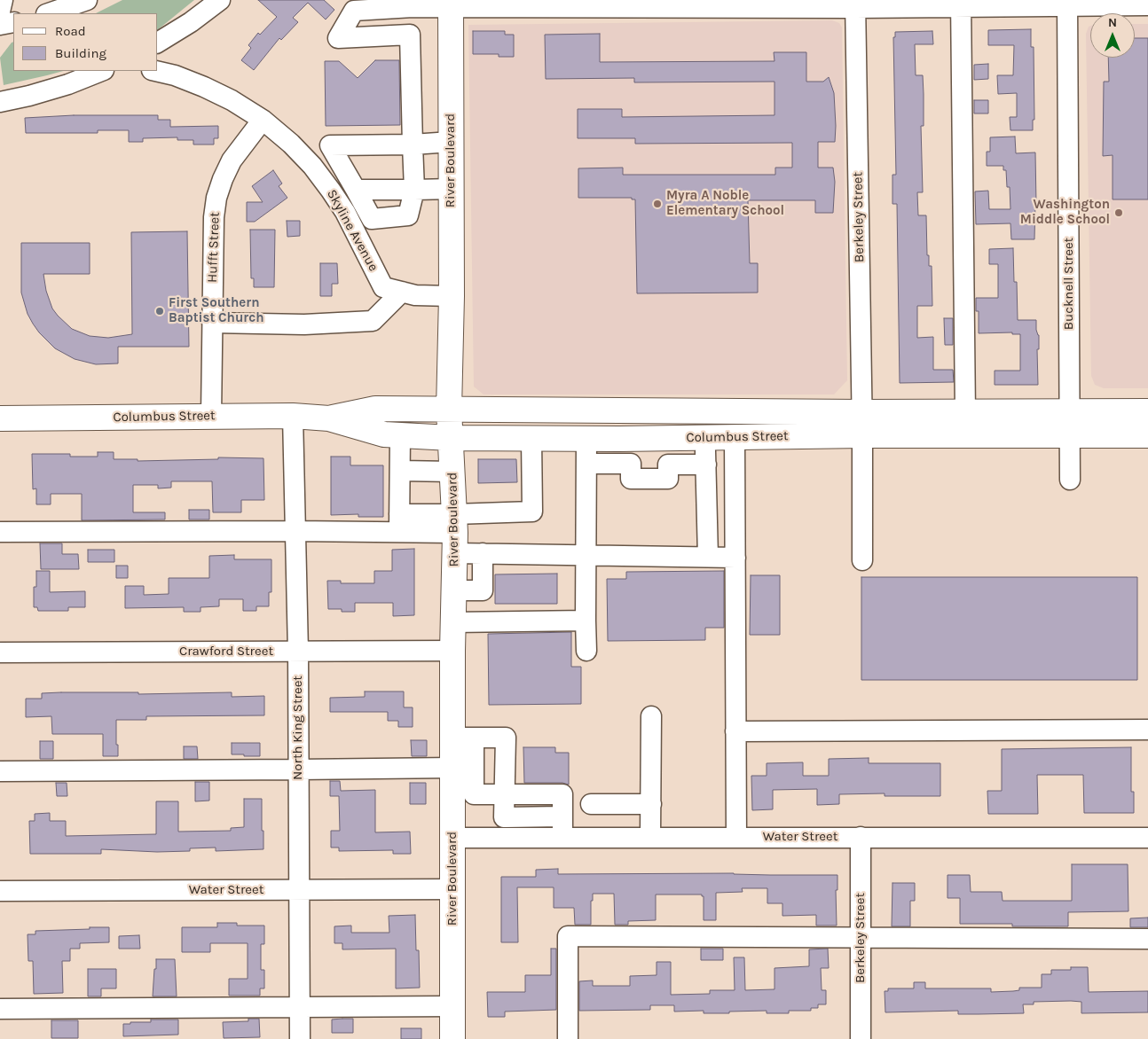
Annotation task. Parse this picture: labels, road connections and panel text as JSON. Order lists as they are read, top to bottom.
{
  "streets": {
    "main road": ["River Boulevard", "Columbus Street"],
    "street": [
      "Berkeley Street",
      "Skyline Avenue",
      "Hufft Street",
      "Bucknell Street",
      "Crawford Street",
      "North King Street",
      "Water Street"
    ]
  },
  "crossings": [
    ["River Boulevard", "Skyline Avenue"],
    ["River Boulevard", "Columbus Street"],
    ["River Boulevard", "Crawford Street"],
    ["River Boulevard", "Water Street"],
    ["Berkeley Street", "Columbus Street"],
    ["Berkeley Street", "Water Street"],
    ["Skyline Avenue", "Hufft Street"],
    ["Hufft Street", "Columbus Street"],
    ["Bucknell Street", "Columbus Street"],
    ["Columbus Street", "North King Street"],
    ["Crawford Street", "North King Street"],
    ["North King Street", "Water Street"]
  ],
  "places": ["Myra A Noble Elementary School", "Washington Middle School", "First Southern Baptist Church"],
  "legend": ["Road", "Building"],
  "north": "top"
}
